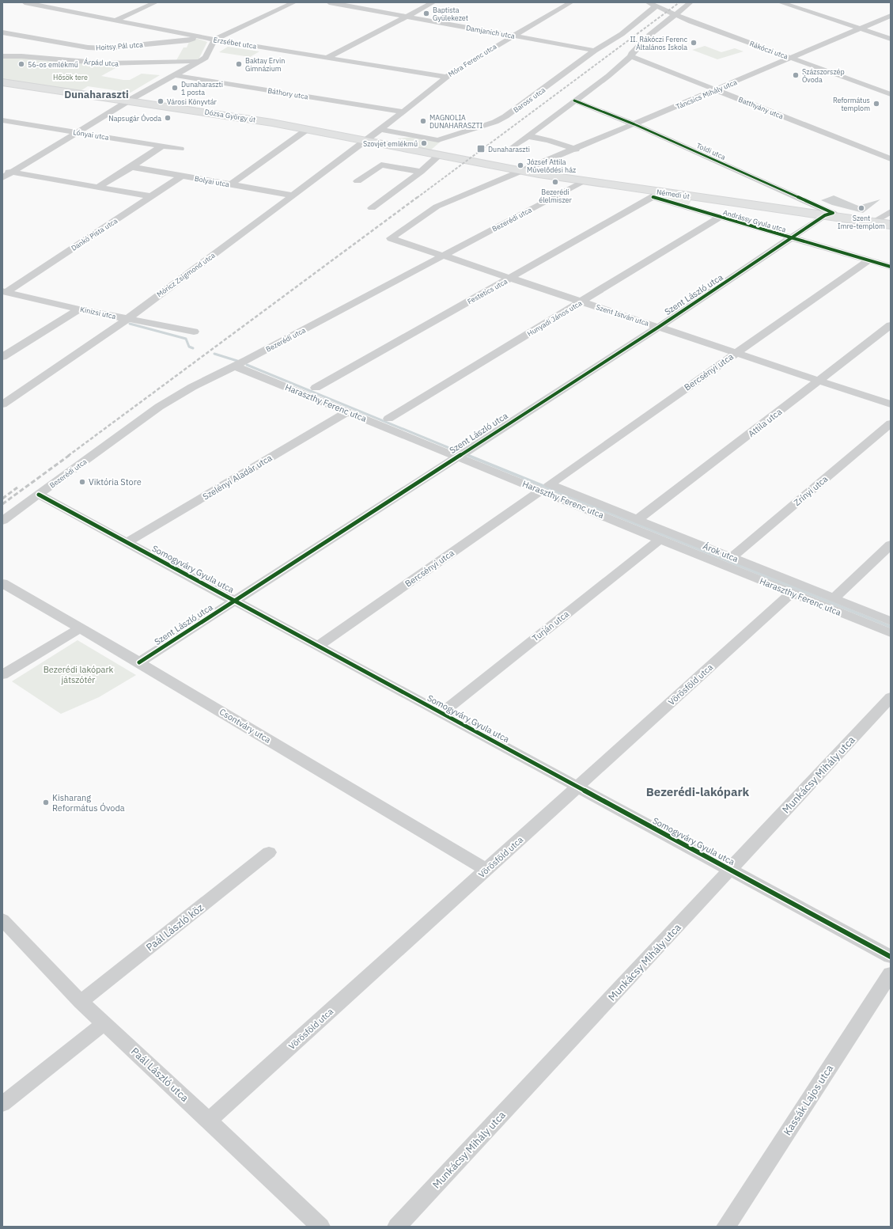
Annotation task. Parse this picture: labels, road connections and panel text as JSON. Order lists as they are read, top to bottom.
{
  "streets": {
    "main road": ["Dózsa György út", "Némedi út"],
    "street": [
      "Damjanich utca",
      "Erzsébet utca",
      "Hoitsy Pál utca",
      "Rákóczi utca",
      "Móra Ferenc utca",
      "Árpád utca",
      "Báthory utca",
      "Táncsics Mihály utca",
      "Baross utca",
      "Batthyány utca",
      "Lónyai utca",
      "Toldi utca",
      "Bolyai utca",
      "Bezerédi utca",
      "Andrássy Gyula utca",
      "Dankó Pista utca",
      "Móricz Zsigmond utca",
      "Festetics utca",
      "Szent László utca",
      "Kinizsi utca",
      "Szent István utca",
      "Hunyadi János utca",
      "Bercsényi utca",
      "Haraszthy Ferenc utca",
      "Attila utca",
      "Szelényi Aladár utca",
      "Zrínyi utca",
      "Árok utca",
      "Somogyváry Gyula utca",
      "Turján utca",
      "Vörösföld utca",
      "Csontváry utca",
      "Munkácsy Mihály utca",
      "Paál László köz",
      "Paál László utca",
      "Kassák Lajos utca"
    ]
  },
  "crossings": [
    ["Damjanich utca", "Móra Ferenc utca"],
    ["Damjanich utca", "Baross utca"],
    ["Erzsébet utca", "Hoitsy Pál utca"],
    ["Erzsébet utca", "Móra Ferenc utca"],
    ["Rákóczi utca", "Táncsics Mihály utca"],
    ["Rákóczi utca", "Baross utca"],
    ["Móra Ferenc utca", "Báthory utca"],
    ["Móra Ferenc utca", "Baross utca"],
    ["Móra Ferenc utca", "Dózsa György út"],
    ["Móra Ferenc utca", "Móricz Zsigmond utca"],
    ["Táncsics Mihály utca", "Batthyány utca"],
    ["Táncsics Mihály utca", "Toldi utca"],
    ["Táncsics Mihály utca", "Némedi út"],
    ["Táncsics Mihály utca", "Szent István utca"],
    ["Dózsa György út", "Némedi út"],
    ["Dózsa György út", "Móricz Zsigmond utca"],
    ["Toldi utca", "Némedi út"],
    ["Toldi utca", "Szent László utca"],
    ["Bolyai utca", "Dankó Pista utca"],
    ["Bolyai utca", "Móricz Zsigmond utca"],
    ["Némedi út", "Bezerédi utca"],
    ["Némedi út", "Andrássy Gyula utca"],
    ["Némedi út", "Festetics utca"],
    ["Némedi út", "Szent László utca"],
    ["Bezerédi utca", "Szent István utca"],
    ["Bezerédi utca", "Haraszthy Ferenc utca"],
    ["Bezerédi utca", "Somogyváry Gyula utca"],
    ["Andrássy Gyula utca", "Festetics utca"],
    ["Andrássy Gyula utca", "Szent László utca"],
    ["Andrássy Gyula utca", "Hunyadi János utca"],
    ["Andrássy Gyula utca", "Bercsényi utca"],
    ["Dankó Pista utca", "Kinizsi utca"],
    ["Móricz Zsigmond utca", "Kinizsi utca"],
    ["Festetics utca", "Szent István utca"],
    ["Szent László utca", "Szent István utca"],
    ["Szent László utca", "Haraszthy Ferenc utca"],
    ["Szent László utca", "Somogyváry Gyula utca"],
    ["Szent László utca", "Csontváry utca"],
    ["Szent István utca", "Hunyadi János utca"],
    ["Szent István utca", "Bercsényi utca"],
    ["Szent István utca", "Attila utca"],
    ["Bercsényi utca", "Haraszthy Ferenc utca"],
    ["Bercsényi utca", "Árok utca"],
    ["Bercsényi utca", "Somogyváry Gyula utca"],
    ["Haraszthy Ferenc utca", "Szelényi Aladár utca"],
    ["Haraszthy Ferenc utca", "Árok utca"],
    ["Haraszthy Ferenc utca", "Turján utca"],
    ["Haraszthy Ferenc utca", "Vörösföld utca"],
    ["Attila utca", "Árok utca"],
    ["Szelényi Aladár utca", "Somogyváry Gyula utca"],
    ["Zrínyi utca", "Árok utca"],
    ["Somogyváry Gyula utca", "Turján utca"],
    ["Somogyváry Gyula utca", "Vörösföld utca"],
    ["Somogyváry Gyula utca", "Munkácsy Mihály utca"],
    ["Vörösföld utca", "Csontváry utca"],
    ["Vörösföld utca", "Paál László utca"],
    ["Paál László köz", "Paál László utca"]
  ],
  "districts": ["Dunaharaszti", "Bezerédi-lakópark"],
  "parks": ["Hősök tere", "Bezerédi lakópark játszótér"],
  "places": {
    "other": [
      "Baptista Gyülekezet",
      "II. Rákóczi Ferenc Általános Iskola",
      "56-os emlékmű",
      "Baktay Ervin Gimnázium",
      "Százszorszép Óvoda",
      "Dunaharaszti 1 posta",
      "Városi Könyvtár",
      "Református templom",
      "Napsugár Óvoda",
      "MAGNOLIA DUNAHARASZTI",
      "Szovjet emlékmű",
      "József Attila Művelődési ház",
      "Bezerédi élelmiszer",
      "Szent Imre-templom",
      "Viktória Store",
      "Kisharang Református Óvoda"
    ],
    "transit": ["Dunaharaszti"]
  }
}
